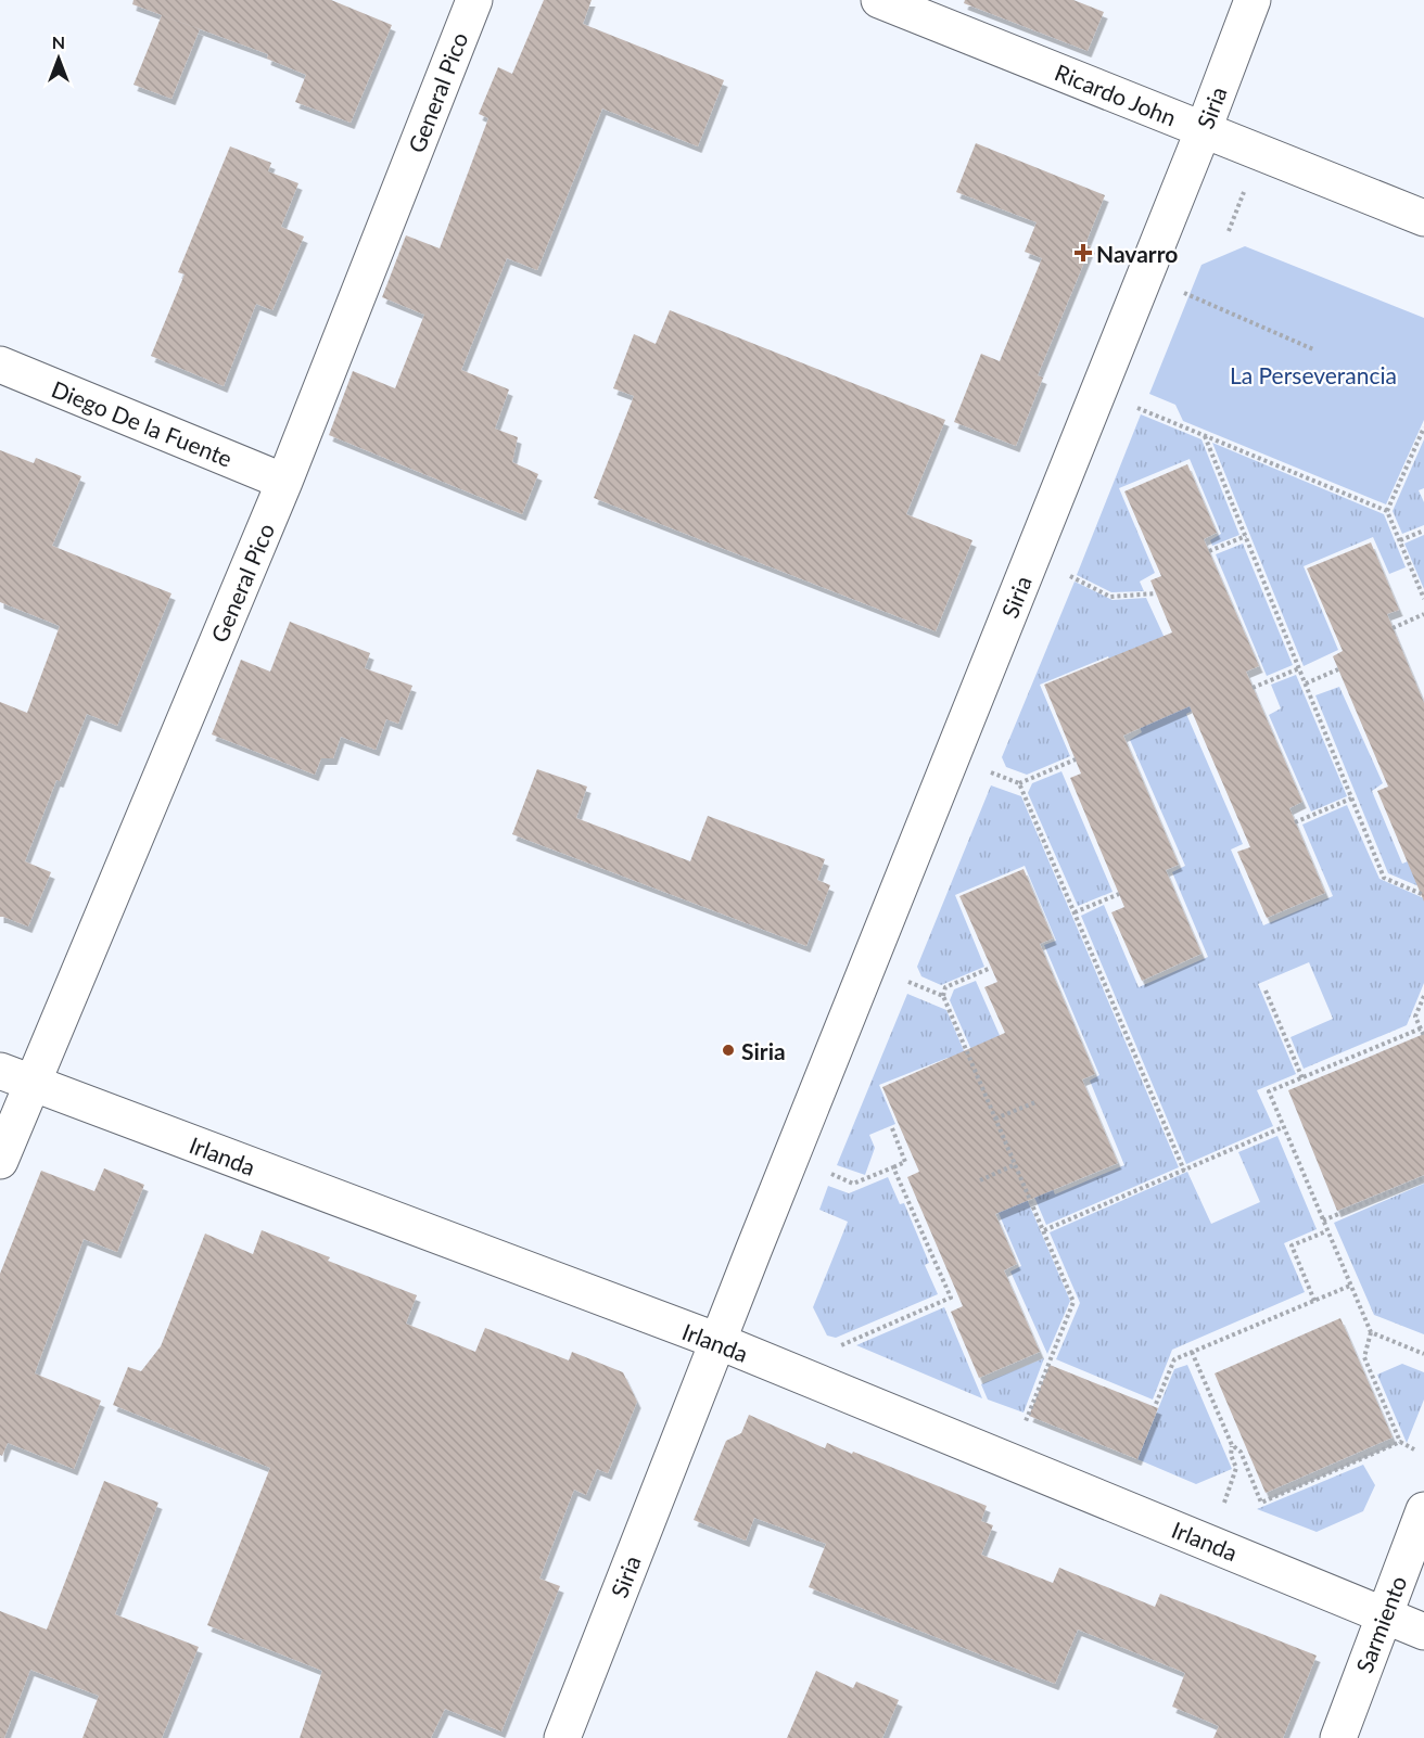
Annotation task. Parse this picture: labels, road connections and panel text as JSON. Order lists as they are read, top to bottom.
{
  "streets": {
    "street": [
      "General Pico",
      "Ricardo John",
      "Siria",
      "Diego De la Fuente",
      "Irlanda",
      "Sarmiento"
    ]
  },
  "crossings": [
    ["General Pico", "Diego De la Fuente"],
    ["General Pico", "Irlanda"],
    ["Ricardo John", "Siria"],
    ["Siria", "Irlanda"],
    ["Irlanda", "Sarmiento"]
  ],
  "parks": ["La Perseverancia"],
  "places": {
    "health": ["Navarro"],
    "other": ["Siria"]
  },
  "north": "top"
}
